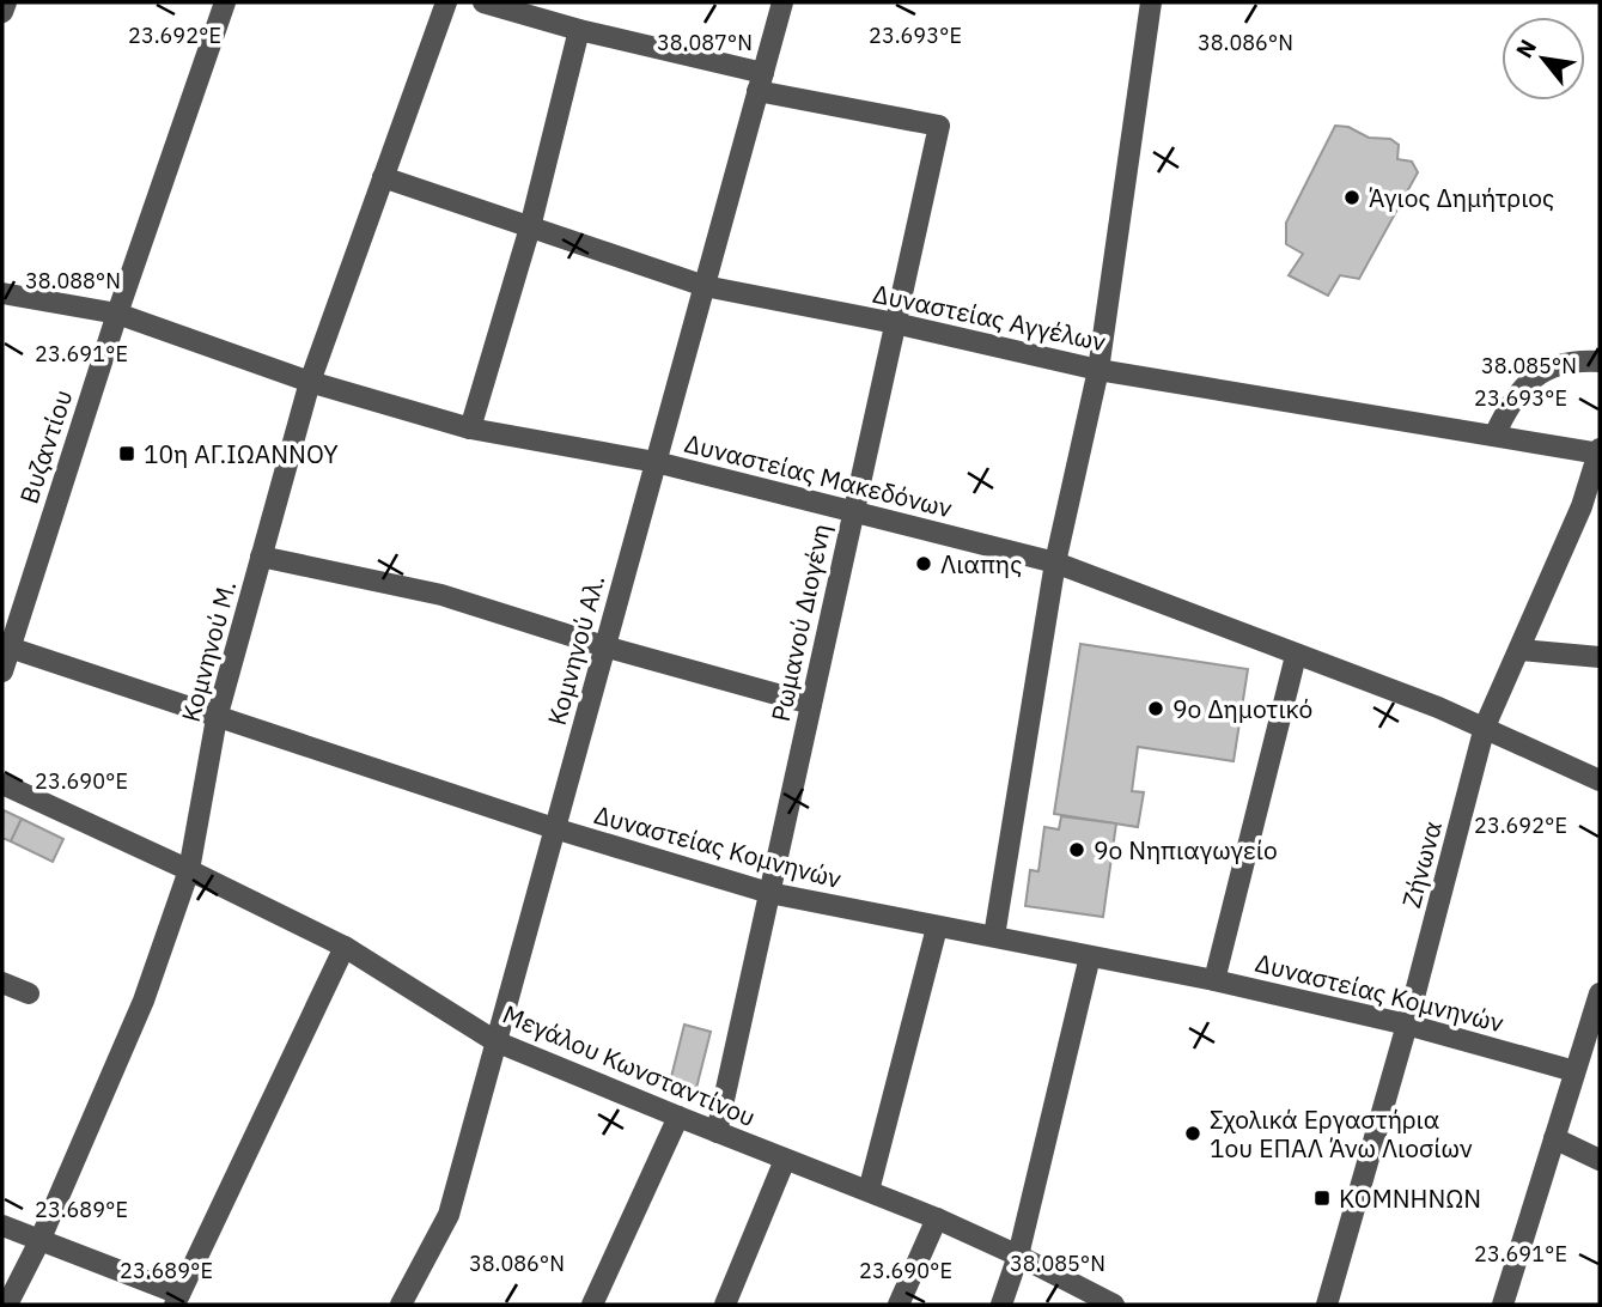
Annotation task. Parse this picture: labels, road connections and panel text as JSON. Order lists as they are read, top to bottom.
{
  "streets": {
    "street": [
      "Δυναστείας Αγγέλων",
      "Βυζαντίου",
      "Δυναστείας Μακεδόνων",
      "Ρωμανού Διογένη",
      "Κομνηνού Αλ.",
      "Κομνηνού Μ.",
      "Δυναστείας Κομνηνών",
      "Ζήνωνα",
      "Μεγάλου Κωνσταντίνου"
    ]
  },
  "crossings": [
    ["Δυναστείας Αγγέλων", "Ρωμανού Διογένη"],
    ["Δυναστείας Αγγέλων", "Κομνηνού Αλ."],
    ["Δυναστείας Αγγέλων", "Κομνηνού Μ."],
    ["Δυναστείας Αγγέλων", "Ζήνωνα"],
    ["Βυζαντίου", "Δυναστείας Μακεδόνων"],
    ["Βυζαντίου", "Δυναστείας Κομνηνών"],
    ["Δυναστείας Μακεδόνων", "Ρωμανού Διογένη"],
    ["Δυναστείας Μακεδόνων", "Κομνηνού Αλ."],
    ["Δυναστείας Μακεδόνων", "Κομνηνού Μ."],
    ["Δυναστείας Μακεδόνων", "Ζήνωνα"],
    ["Ρωμανού Διογένη", "Κομνηνού Αλ."],
    ["Ρωμανού Διογένη", "Δυναστείας Κομνηνών"],
    ["Ρωμανού Διογένη", "Μεγάλου Κωνσταντίνου"],
    ["Κομνηνού Αλ.", "Δυναστείας Κομνηνών"],
    ["Κομνηνού Αλ.", "Μεγάλου Κωνσταντίνου"],
    ["Κομνηνού Μ.", "Δυναστείας Κομνηνών"],
    ["Κομνηνού Μ.", "Μεγάλου Κωνσταντίνου"],
    ["Δυναστείας Κομνηνών", "Ζήνωνα"]
  ],
  "places": {
    "other": [
      "Άγιος Δημήτριος",
      "Λιαπης",
      "9ο Δημοτικό",
      "9ο Νηπιαγωγείο",
      "Σχολικά Εργαστήρια 1ου ΕΠΑΛ Άνω Λιοσίων"
    ],
    "transit": ["10η ΑΓ.ΙΩΑΝΝΟΥ", "ΚΟΜΝΗΝΩΝ"]
  },
  "north": "top left",
  "coordinates": [
    "23.692°E",
    "23.693°E",
    "38.087°N",
    "38.086°N",
    "38.088°N",
    "23.691°E",
    "38.085°N",
    "23.690°E",
    "23.689°E"
  ]
}
